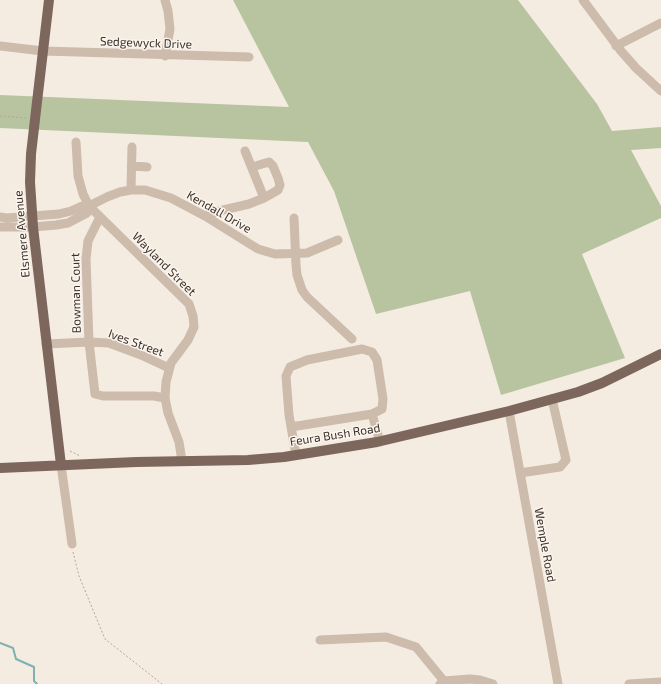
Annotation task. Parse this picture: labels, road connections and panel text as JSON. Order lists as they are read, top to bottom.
{
  "streets": {
    "main road": ["Elsmere Avenue", "Feura Bush Road"],
    "street": [
      "Sedgewyck Drive",
      "Kendall Drive",
      "Wayland Street",
      "Bowman Court",
      "Ives Street",
      "Wemple Road"
    ]
  },
  "crossings": [
    ["Sedgewyck Drive", "Elsmere Avenue"],
    ["Kendall Drive", "Elsmere Avenue"],
    ["Kendall Drive", "Wayland Street"],
    ["Elsmere Avenue", "Ives Street"],
    ["Elsmere Avenue", "Feura Bush Road"],
    ["Wayland Street", "Bowman Court"],
    ["Wayland Street", "Ives Street"],
    ["Wayland Street", "Feura Bush Road"],
    ["Bowman Court", "Ives Street"],
    ["Feura Bush Road", "Wemple Road"]
  ]
}
